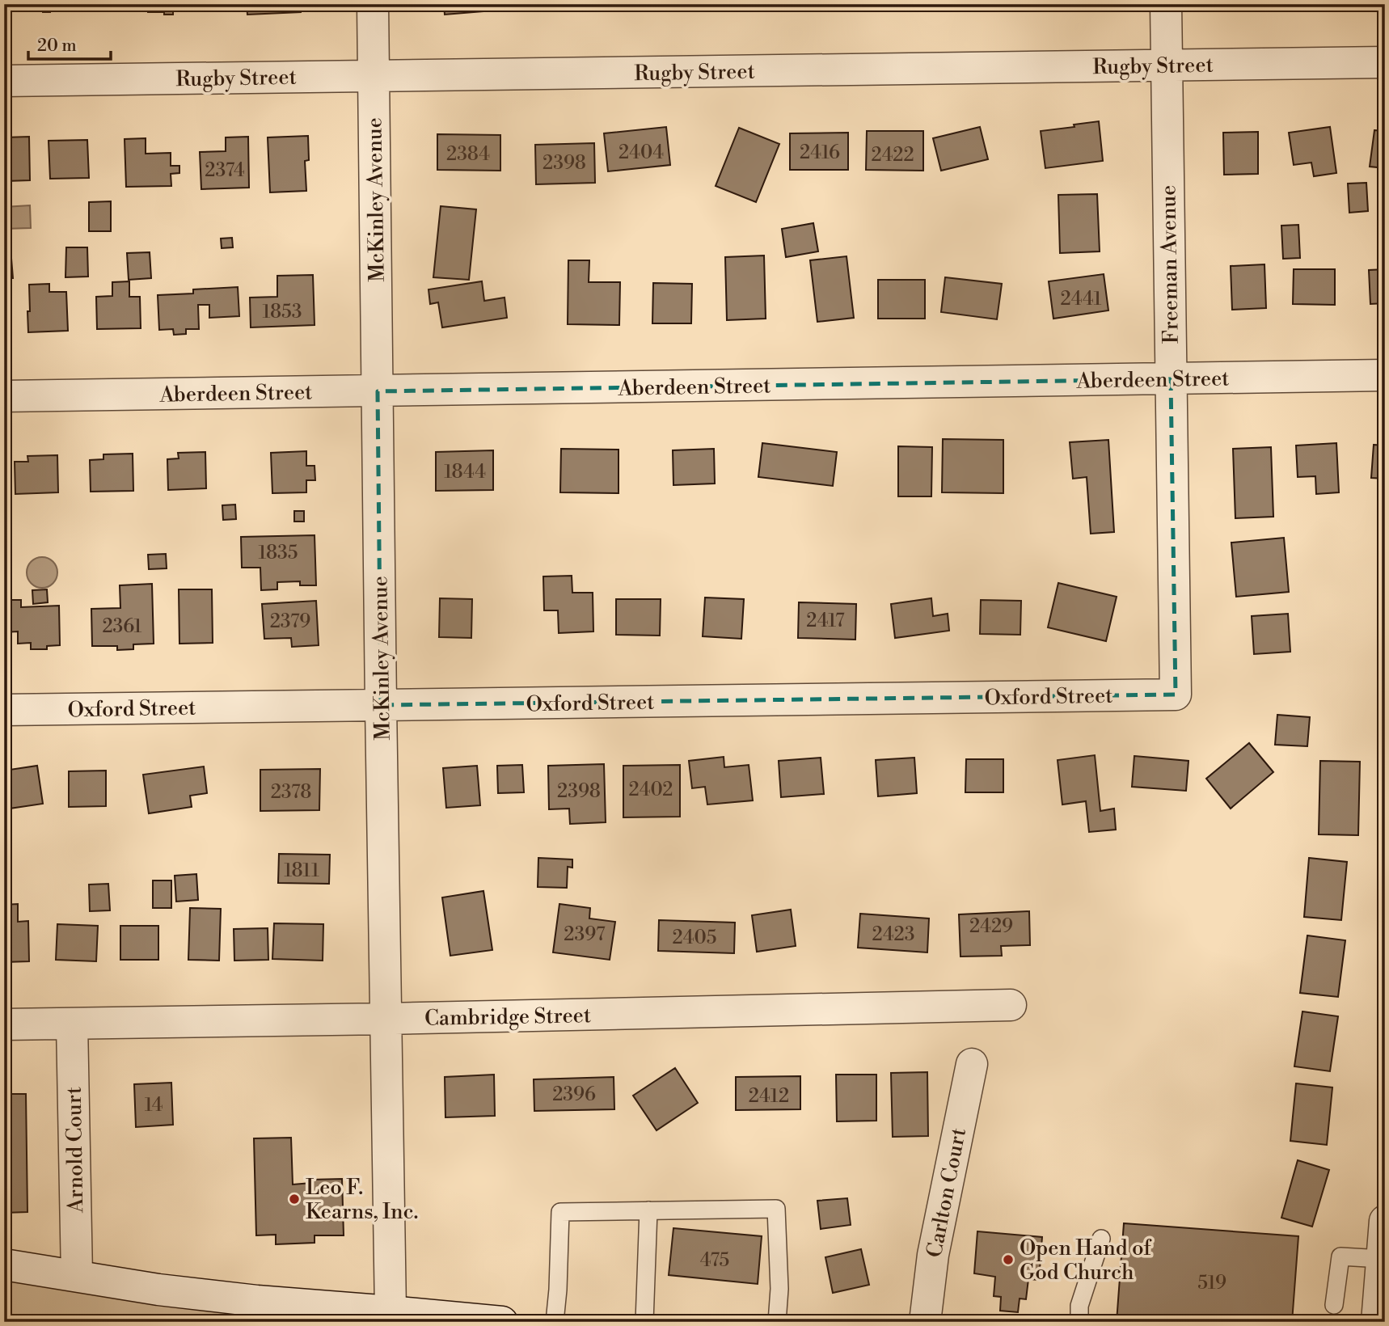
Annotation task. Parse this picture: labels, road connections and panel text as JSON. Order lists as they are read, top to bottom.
{
  "streets": {
    "street": [
      "Rugby Street",
      "McKinley Avenue",
      "Freeman Avenue",
      "Aberdeen Street",
      "Oxford Street",
      "Cambridge Street",
      "Arnold Court",
      "Carlton Court"
    ]
  },
  "crossings": [
    ["Rugby Street", "McKinley Avenue"],
    ["Rugby Street", "Freeman Avenue"],
    ["McKinley Avenue", "Aberdeen Street"],
    ["McKinley Avenue", "Oxford Street"],
    ["McKinley Avenue", "Cambridge Street"],
    ["Freeman Avenue", "Aberdeen Street"],
    ["Freeman Avenue", "Oxford Street"],
    ["Cambridge Street", "Arnold Court"]
  ],
  "places": ["Leo F. Kearns, Inc.", "Open Hand of God Church"],
  "house_numbers": [
    "2404",
    "2416",
    "2384",
    "2422",
    "2398",
    "2374",
    "2441",
    "1853",
    "1844",
    "1835",
    "2417",
    "2379",
    "2361",
    "2402",
    "2398",
    "2378",
    "1811",
    "2429",
    "2397",
    "2423",
    "2405",
    "2396",
    "2412",
    "14",
    "475",
    "519"
  ],
  "scale_bar": "20 m"
}
